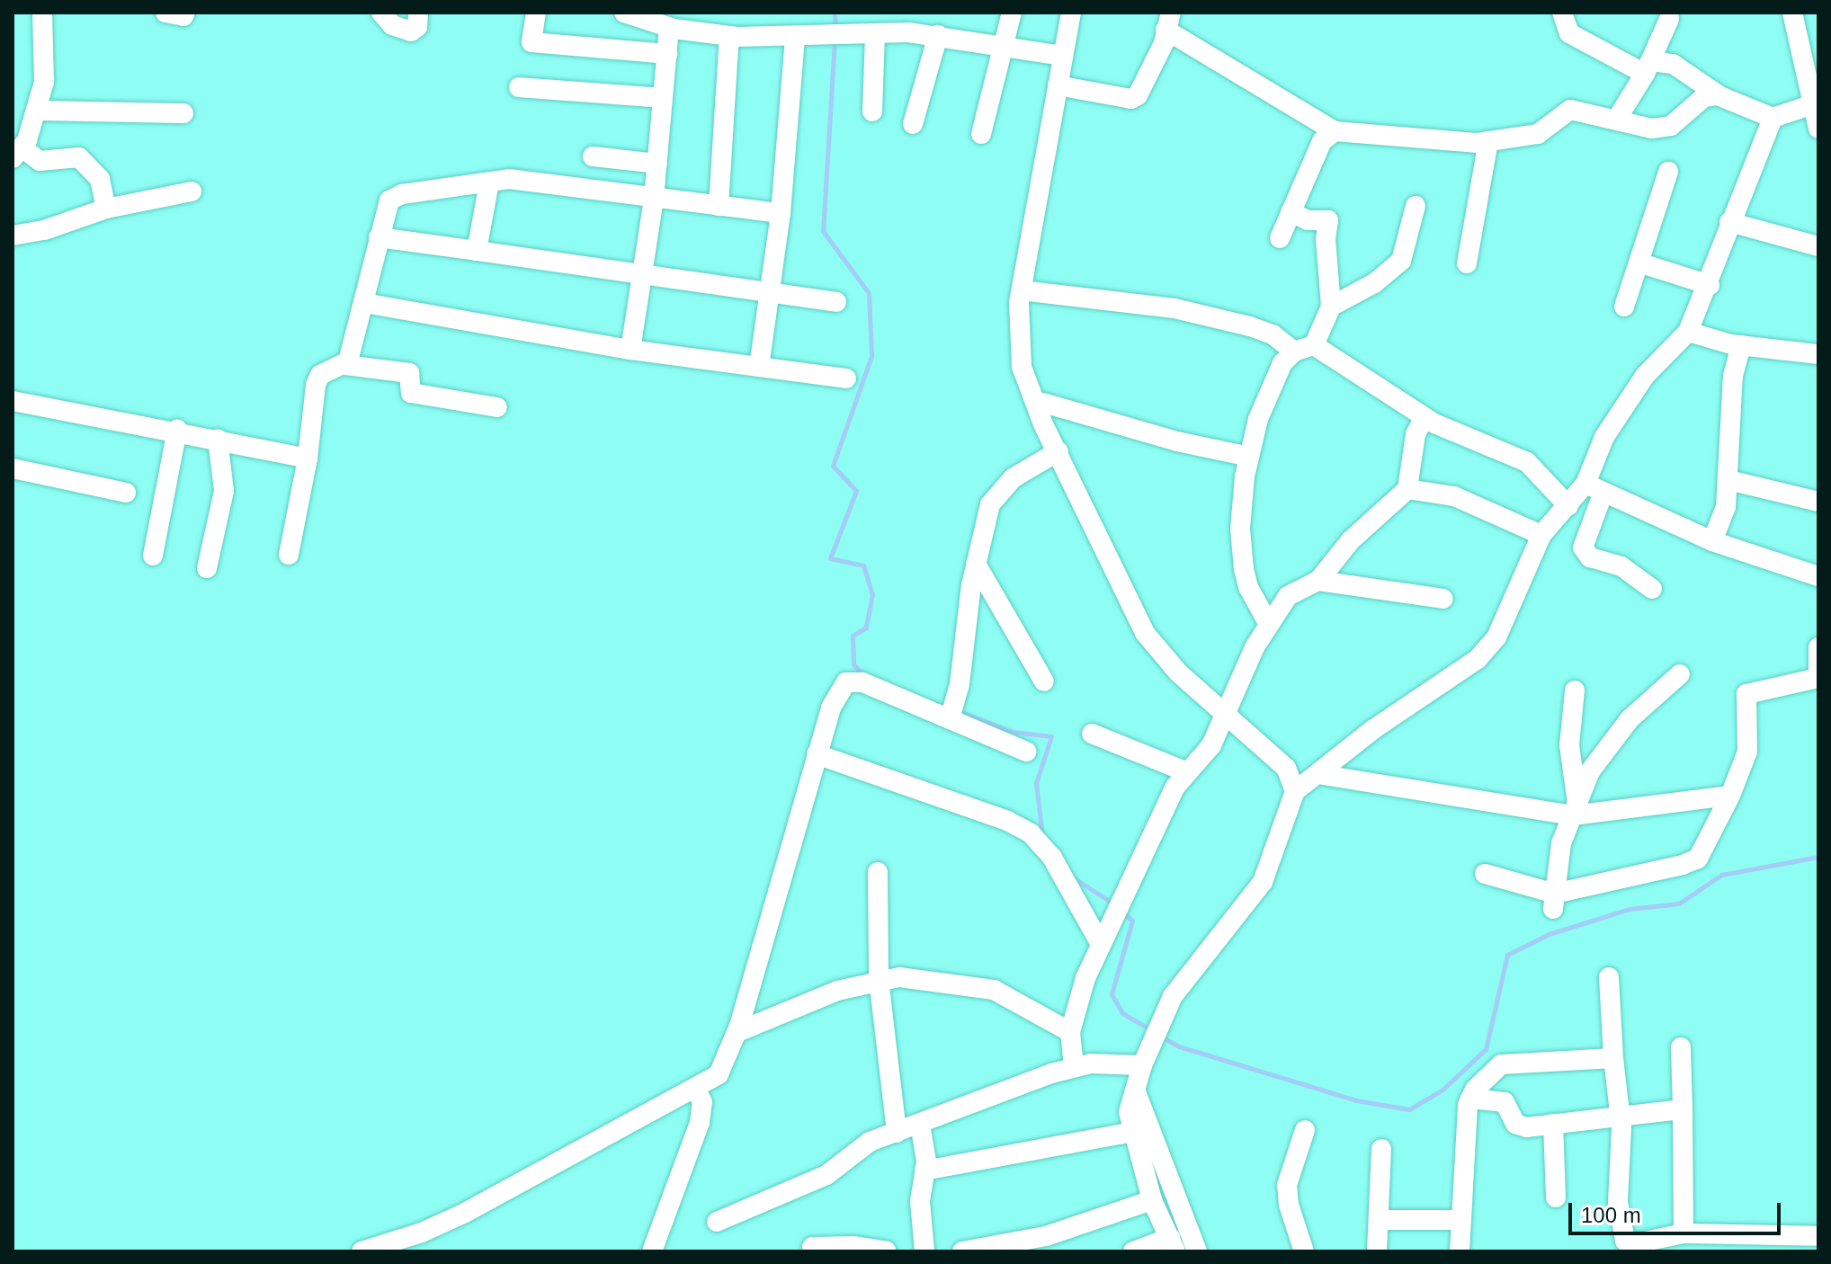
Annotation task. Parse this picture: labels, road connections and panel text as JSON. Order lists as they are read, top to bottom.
{
  "scale_bar": "100 m"
}
